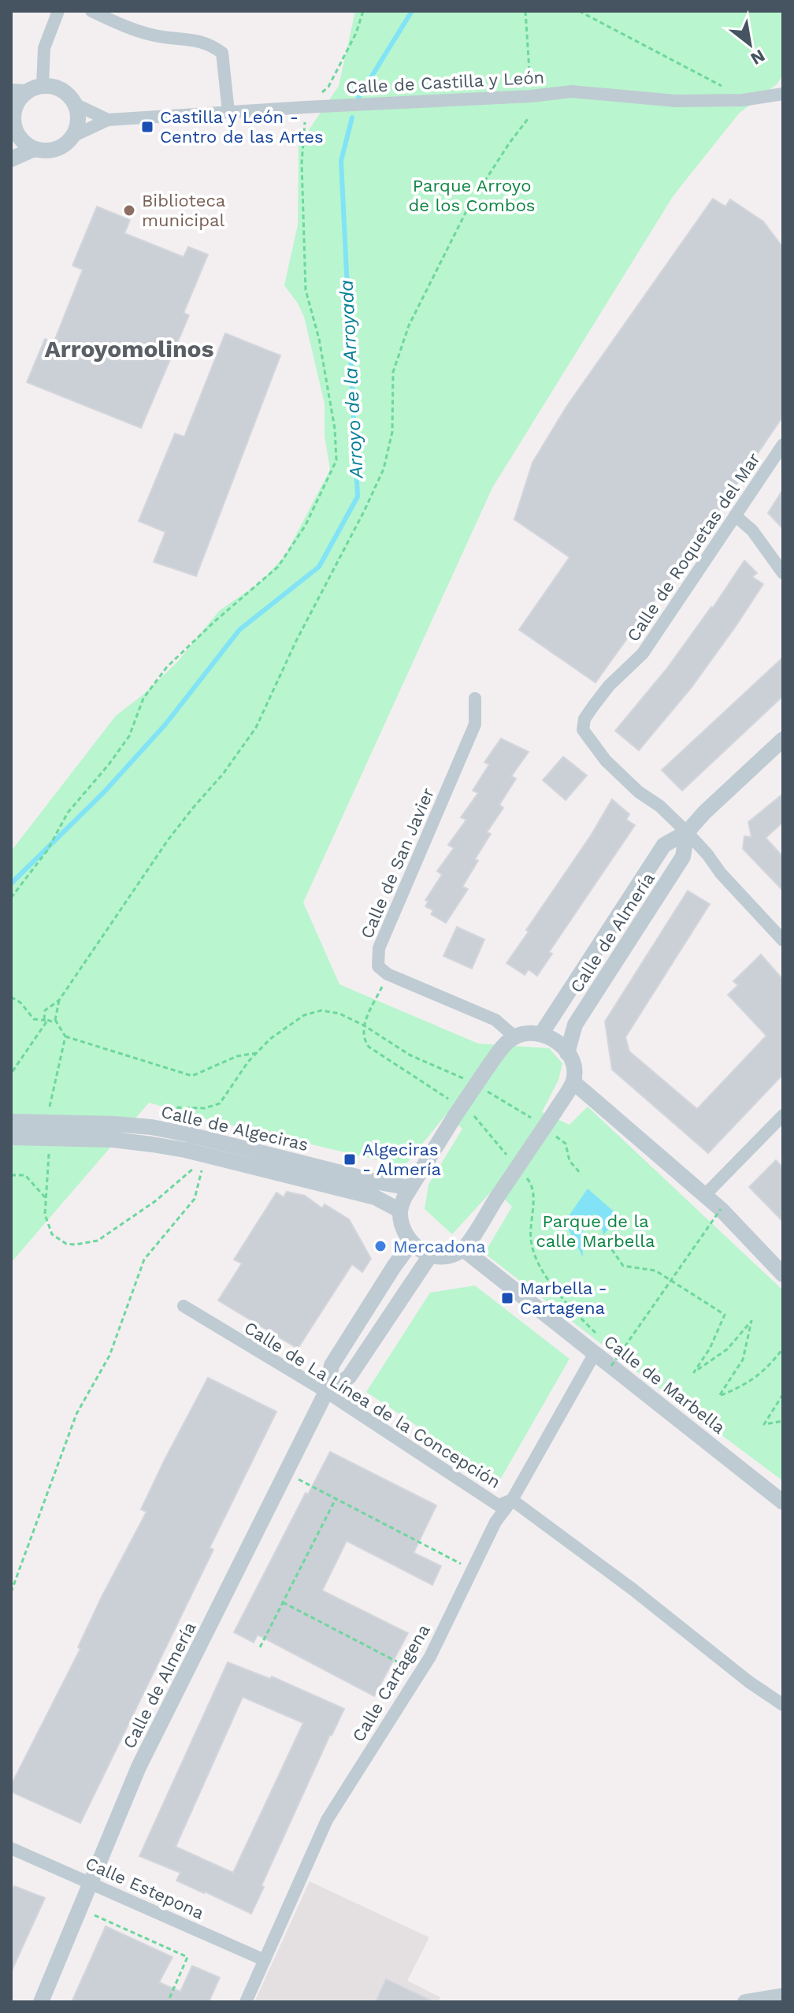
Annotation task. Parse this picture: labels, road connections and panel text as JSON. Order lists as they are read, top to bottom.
{
  "streets": {
    "street": [
      "Calle de Castilla y León",
      "Calle de Roquetas del Mar",
      "Calle de San Javier",
      "Calle de Almería",
      "Calle de Algeciras",
      "Calle de Marbella",
      "Calle de La Línea de la Concepción",
      "Calle Cartagena",
      "Calle Estepona"
    ]
  },
  "crossings": [
    ["Calle de Roquetas del Mar", "Calle de Almería"],
    ["Calle de Almería", "Calle de La Línea de la Concepción"],
    ["Calle de Almería", "Calle Estepona"],
    ["Calle de Marbella", "Calle Cartagena"],
    ["Calle de La Línea de la Concepción", "Calle Cartagena"],
    ["Calle Cartagena", "Calle Estepona"]
  ],
  "districts": ["Arroyomolinos"],
  "water": ["Arroyo de la Arroyada"],
  "parks": ["Parque Arroyo de los Combos", "Parque de la calle Marbella"],
  "places": {
    "transit": ["Castilla y León - Centro de las Artes", "Algeciras - Almería", "Marbella - Cartagena"],
    "other": ["Biblioteca municipal", "Mercadona"]
  },
  "north": "bottom right"
}
